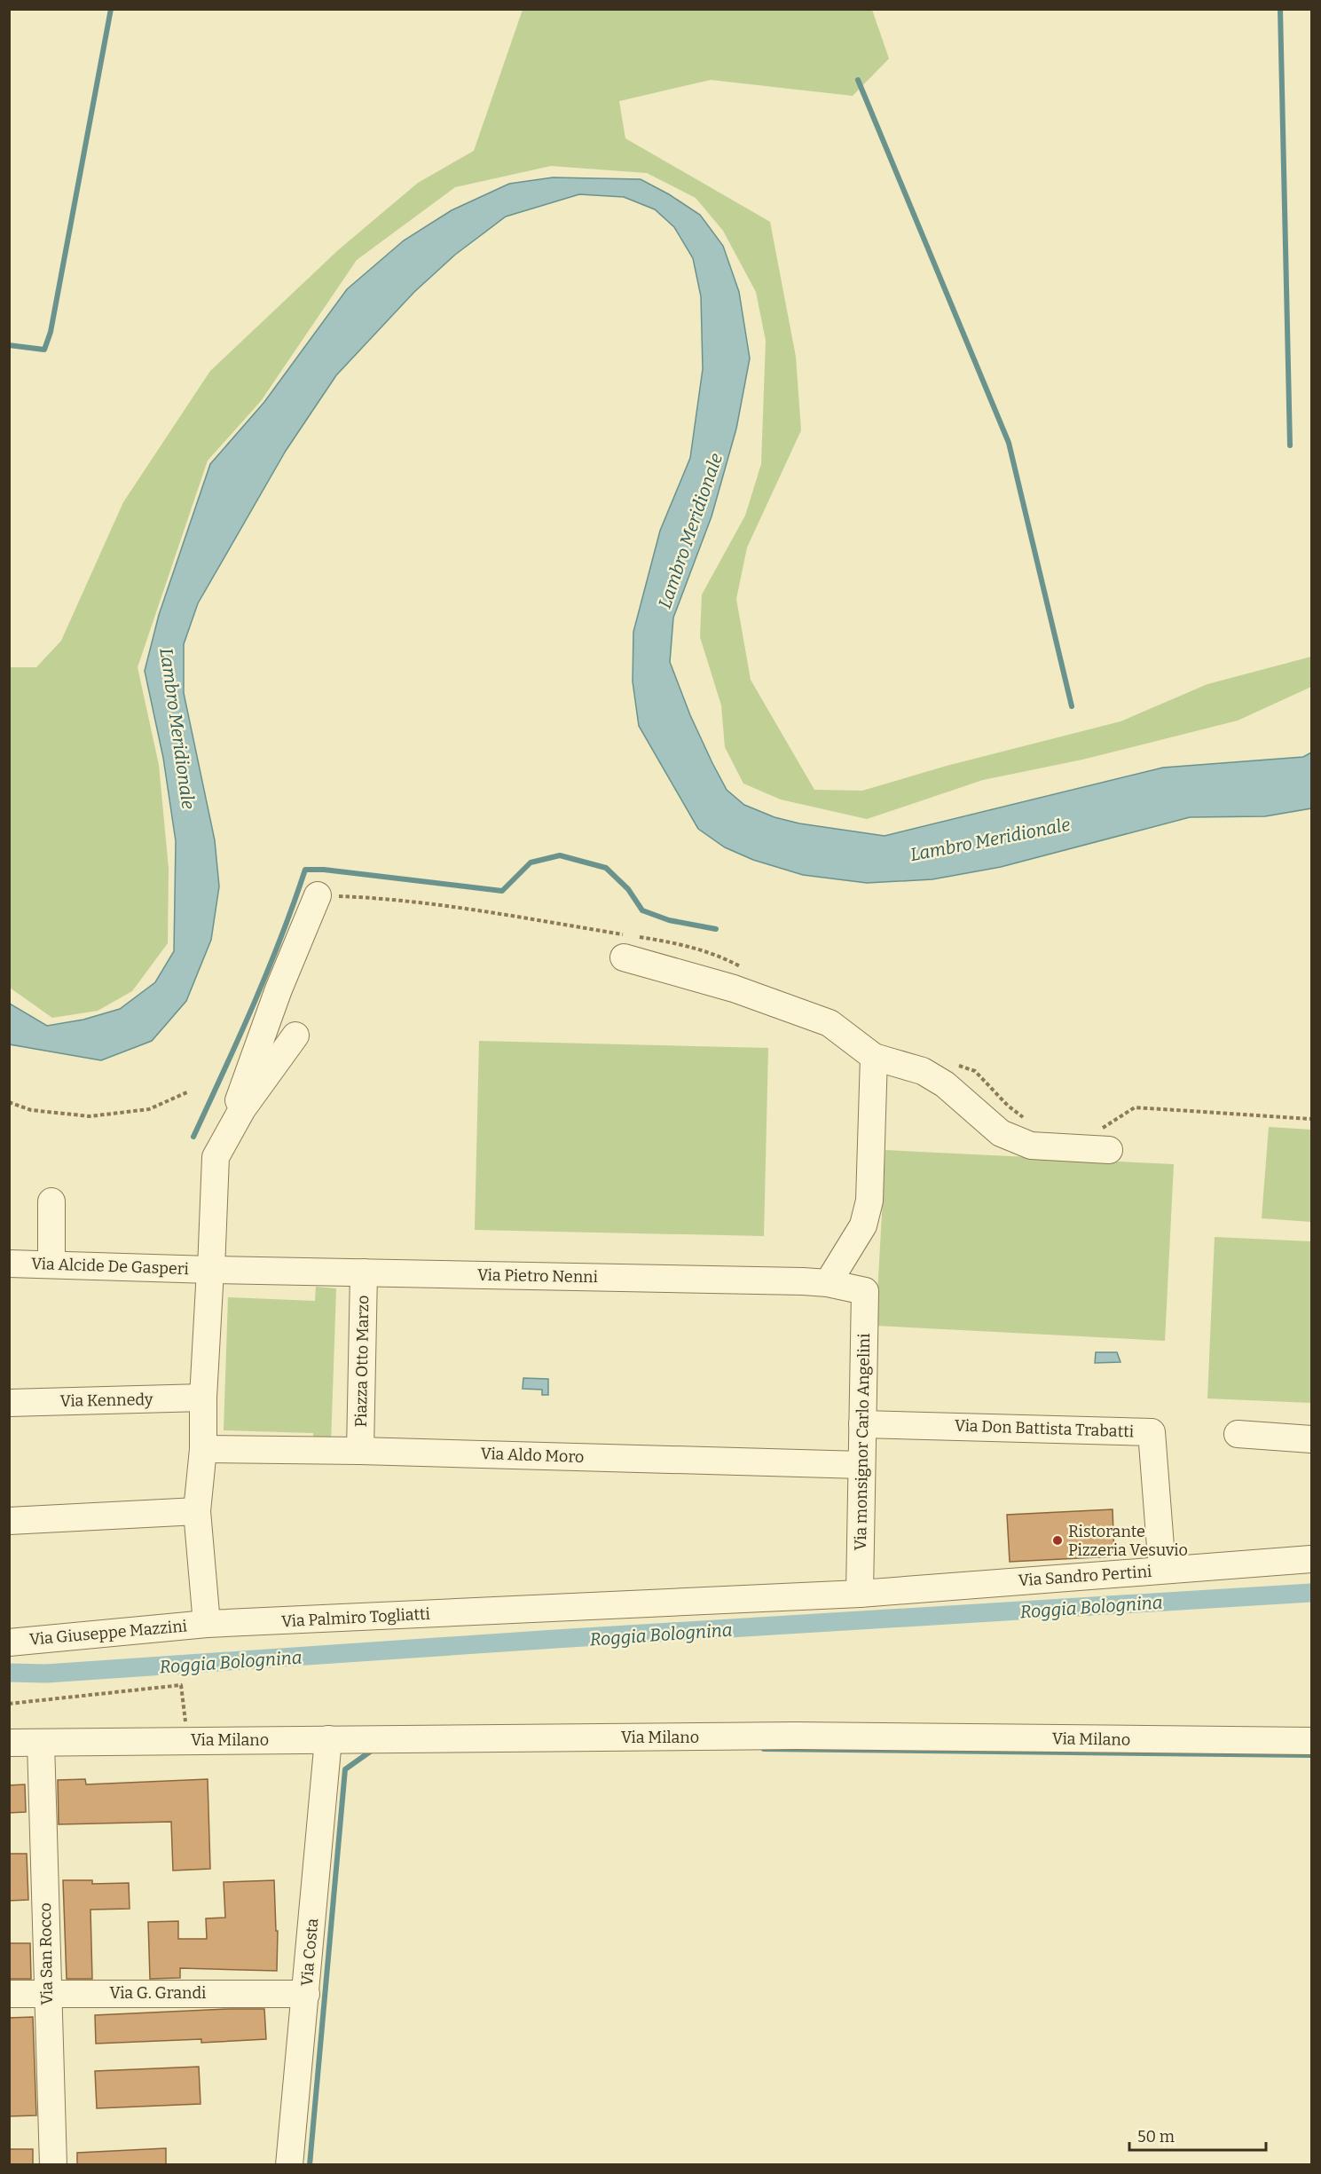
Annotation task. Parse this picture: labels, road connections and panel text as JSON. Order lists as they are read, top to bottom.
{
  "streets": {
    "street": [
      "Via Alcide De Gasperi",
      "Via Pietro Nenni",
      "Piazza Otto Marzo",
      "Via Kennedy",
      "Via Don Battista Trabatti",
      "Via monsignor Carlo Angelini",
      "Via Aldo Moro",
      "Via Sandro Pertini",
      "Via Palmiro Togliatti",
      "Via Giuseppe Mazzini",
      "Via Milano",
      "Via Costa",
      "Via San Rocco",
      "Via G. Grandi"
    ]
  },
  "crossings": [
    ["Via Alcide De Gasperi", "Via Pietro Nenni"],
    ["Via Pietro Nenni", "Piazza Otto Marzo"],
    ["Via Pietro Nenni", "Via monsignor Carlo Angelini"],
    ["Piazza Otto Marzo", "Via Aldo Moro"],
    ["Via Don Battista Trabatti", "Via monsignor Carlo Angelini"],
    ["Via Don Battista Trabatti", "Via Sandro Pertini"],
    ["Via monsignor Carlo Angelini", "Via Aldo Moro"],
    ["Via monsignor Carlo Angelini", "Via Sandro Pertini"],
    ["Via monsignor Carlo Angelini", "Via Palmiro Togliatti"],
    ["Via Sandro Pertini", "Via Palmiro Togliatti"],
    ["Via Palmiro Togliatti", "Via Giuseppe Mazzini"],
    ["Via Milano", "Via Costa"],
    ["Via Milano", "Via San Rocco"],
    ["Via Costa", "Via G. Grandi"],
    ["Via San Rocco", "Via G. Grandi"]
  ],
  "water": ["Lambro Meridionale", "Roggia Bolognina"],
  "places": ["Ristorante Pizzeria Vesuvio"],
  "scale_bar": "50 m"
}
